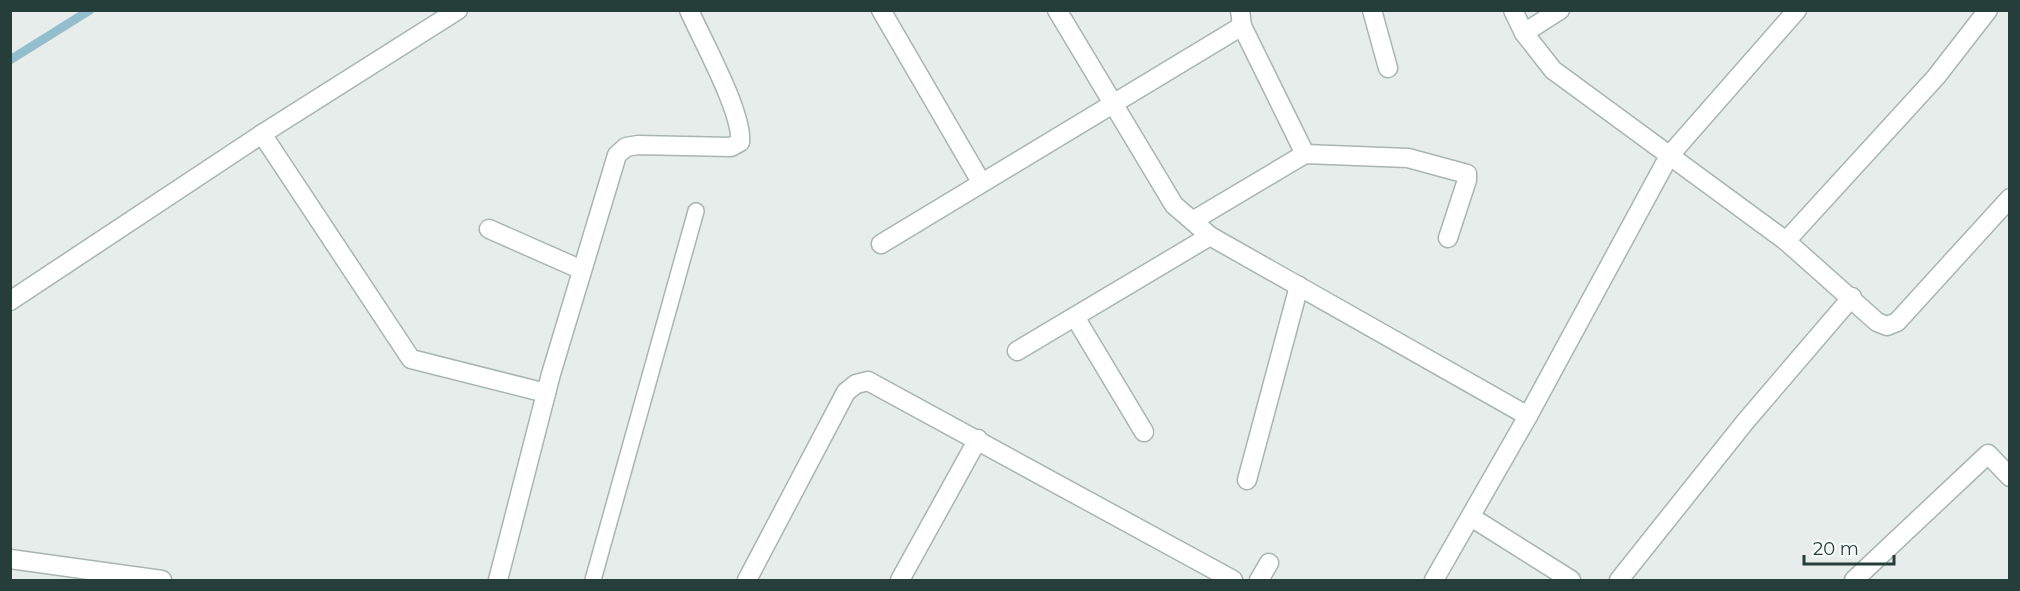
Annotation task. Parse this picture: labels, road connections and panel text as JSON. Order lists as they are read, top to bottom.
{
  "scale_bar": "20 m"
}
